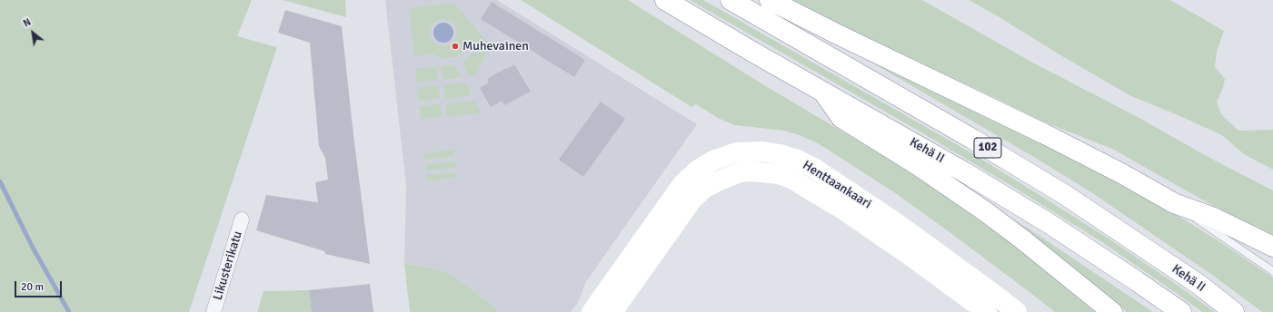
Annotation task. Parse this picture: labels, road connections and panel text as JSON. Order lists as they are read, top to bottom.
{
  "streets": {
    "main road": ["102", "Kehä II", "Henttaankaari"],
    "street": ["Likusterikatu"]
  },
  "places": ["Muhevainen"],
  "scale_bar": "20 m",
  "north": "top left"
}
